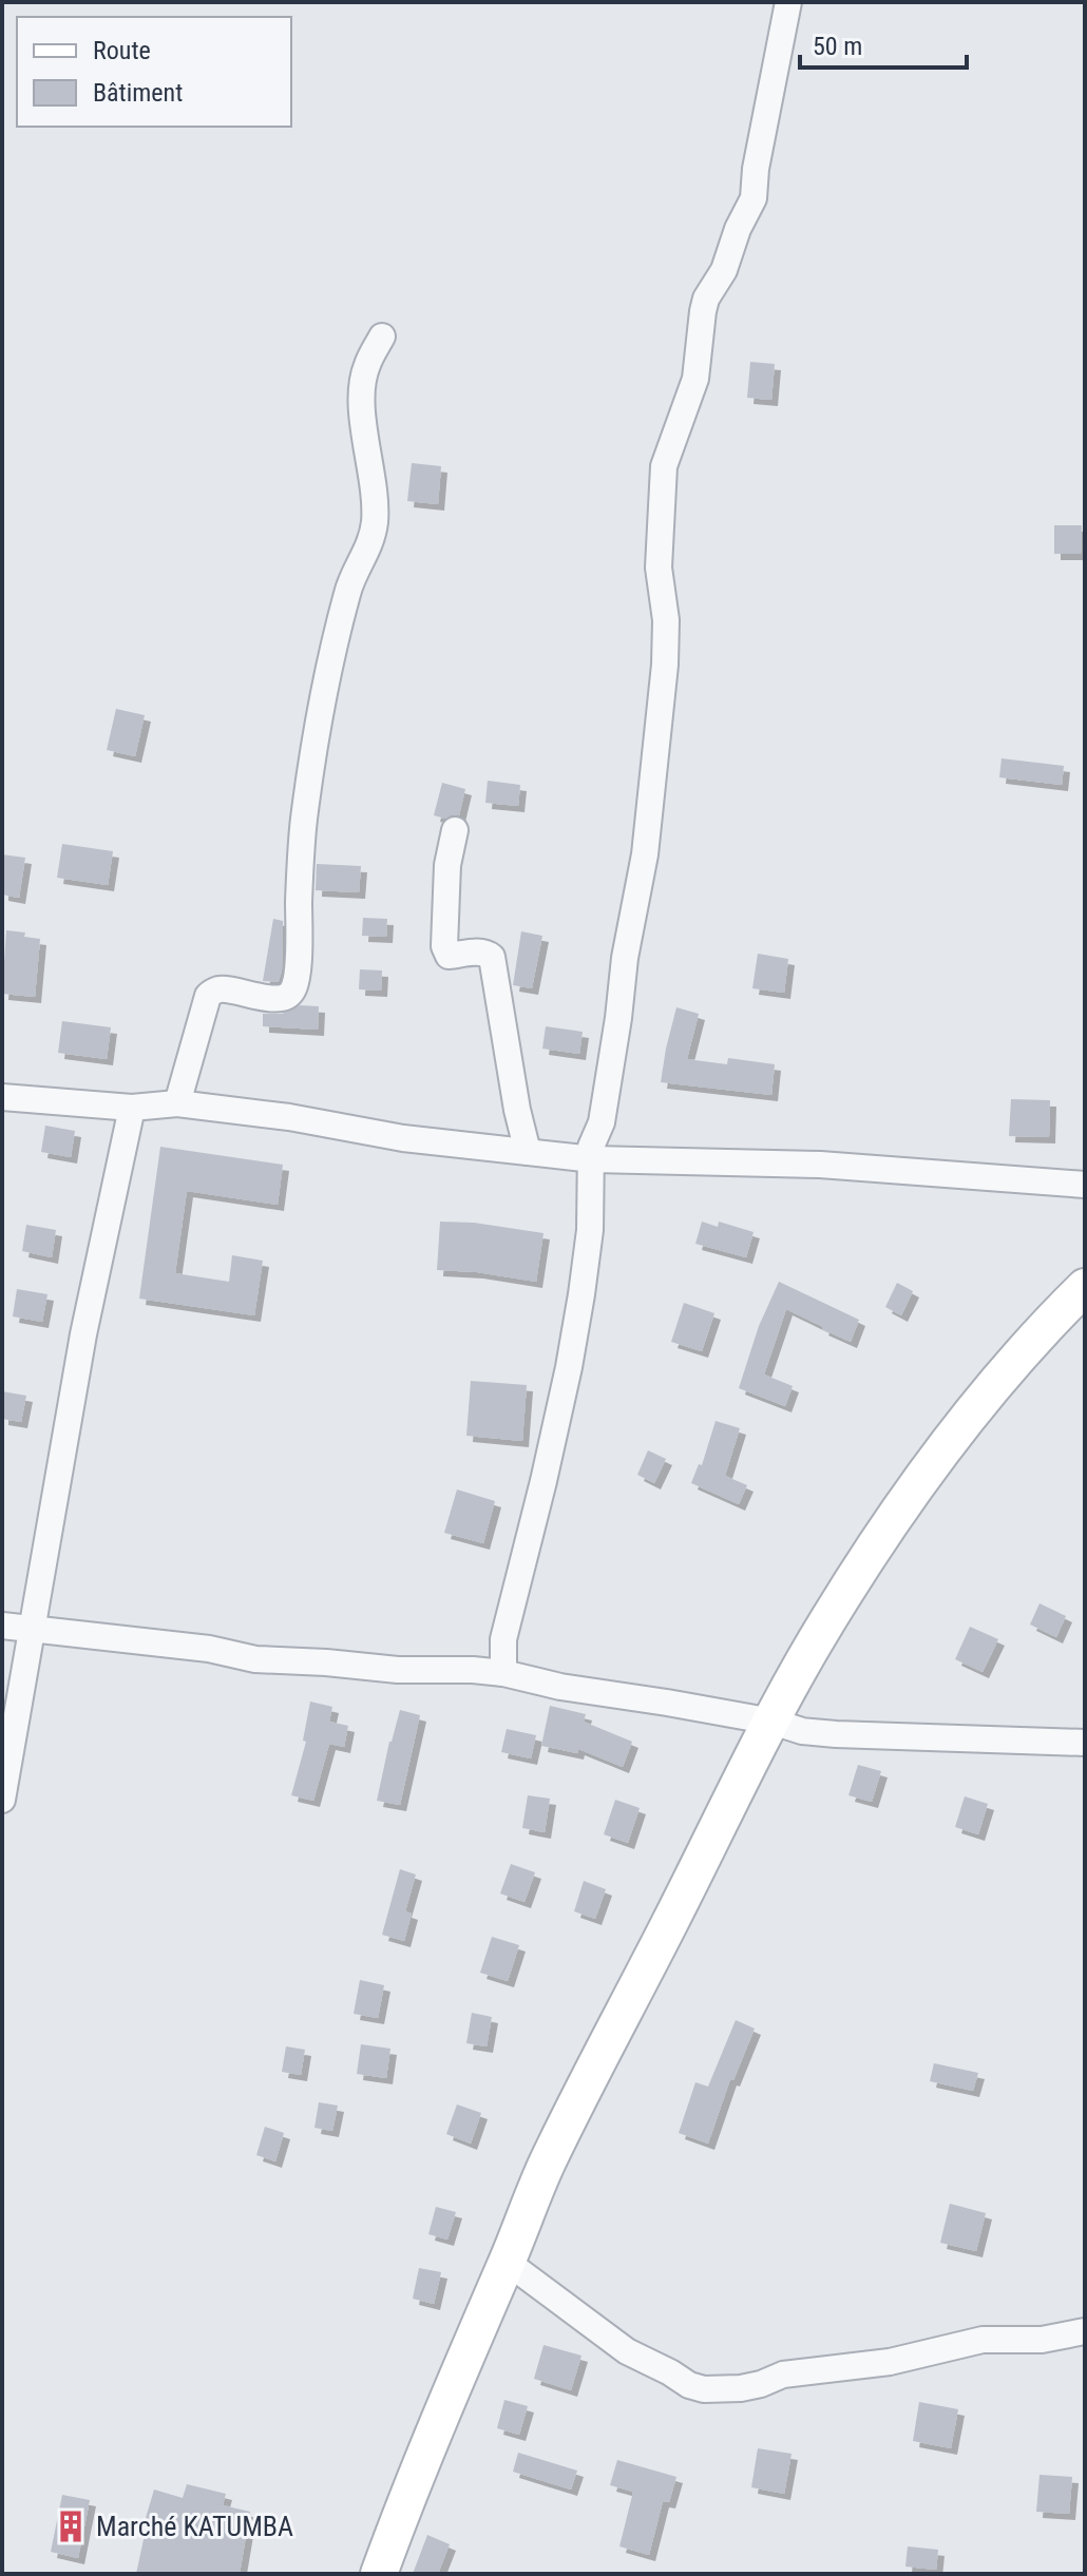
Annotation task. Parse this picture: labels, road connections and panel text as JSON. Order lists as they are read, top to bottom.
{
  "places": {
    "building": ["Marché KATUMBA"]
  },
  "legend": ["Route", "Bâtiment"],
  "scale_bar": "50 m"
}
